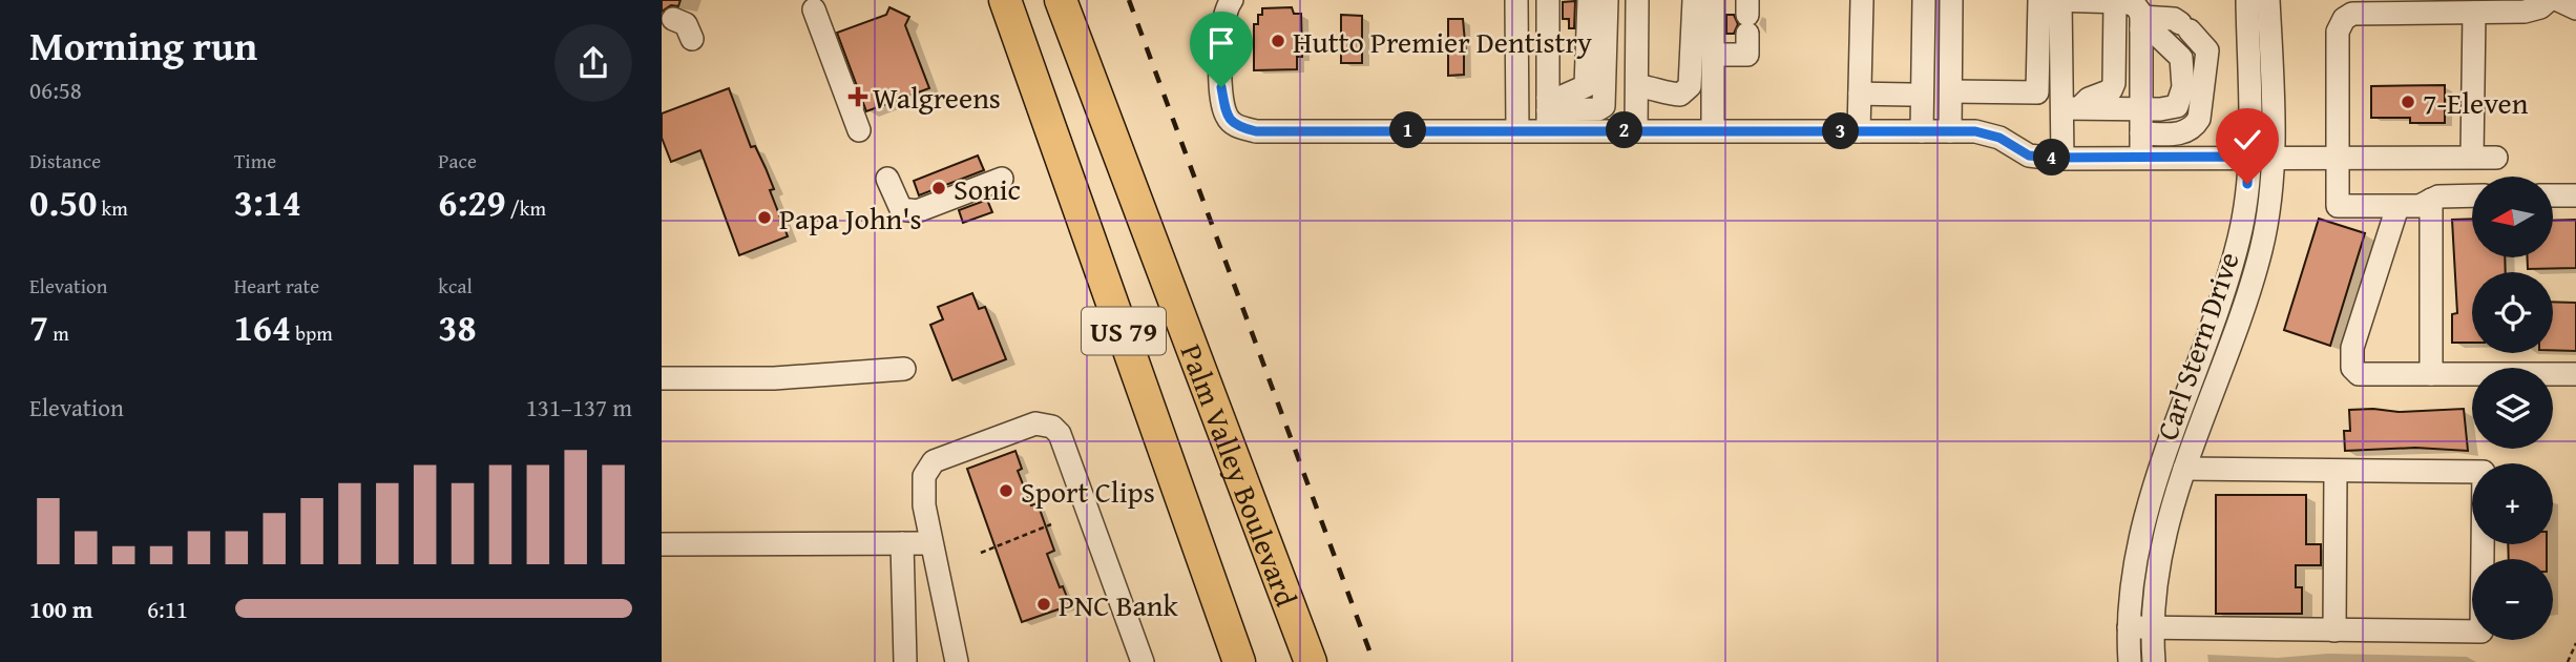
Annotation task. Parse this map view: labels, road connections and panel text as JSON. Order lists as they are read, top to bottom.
{
  "streets": {
    "highway": ["US 79", "Palm Valley Boulevard"],
    "street": ["Carl Stern Drive"]
  },
  "places": {
    "other": [
      "Hutto Premier Dentistry",
      "7-Eleven",
      "Sonic",
      "Papa John's",
      "Sport Clips",
      "PNC Bank"
    ],
    "health": ["Walgreens"]
  },
  "north": "left",
  "page": {
    "heading": ["Morning run", "06:58"],
    "pins": [
      "1",
      "2",
      "3",
      "4"
    ],
    "stats": [
      ["Distance", "0.50 km"],
      ["Time", "3:14"],
      ["Pace", "6:29 /km"],
      ["Elevation", "7 m"],
      ["Heart rate", "164 bpm"],
      ["kcal", "38"]
    ],
    "map_buttons": ["+", "−"],
    "chart": ["Elevation", "131–137 m"],
    "list": [
      {
        "name": "100 m",
        "note": "6:11"
      }
    ]
  }
}
